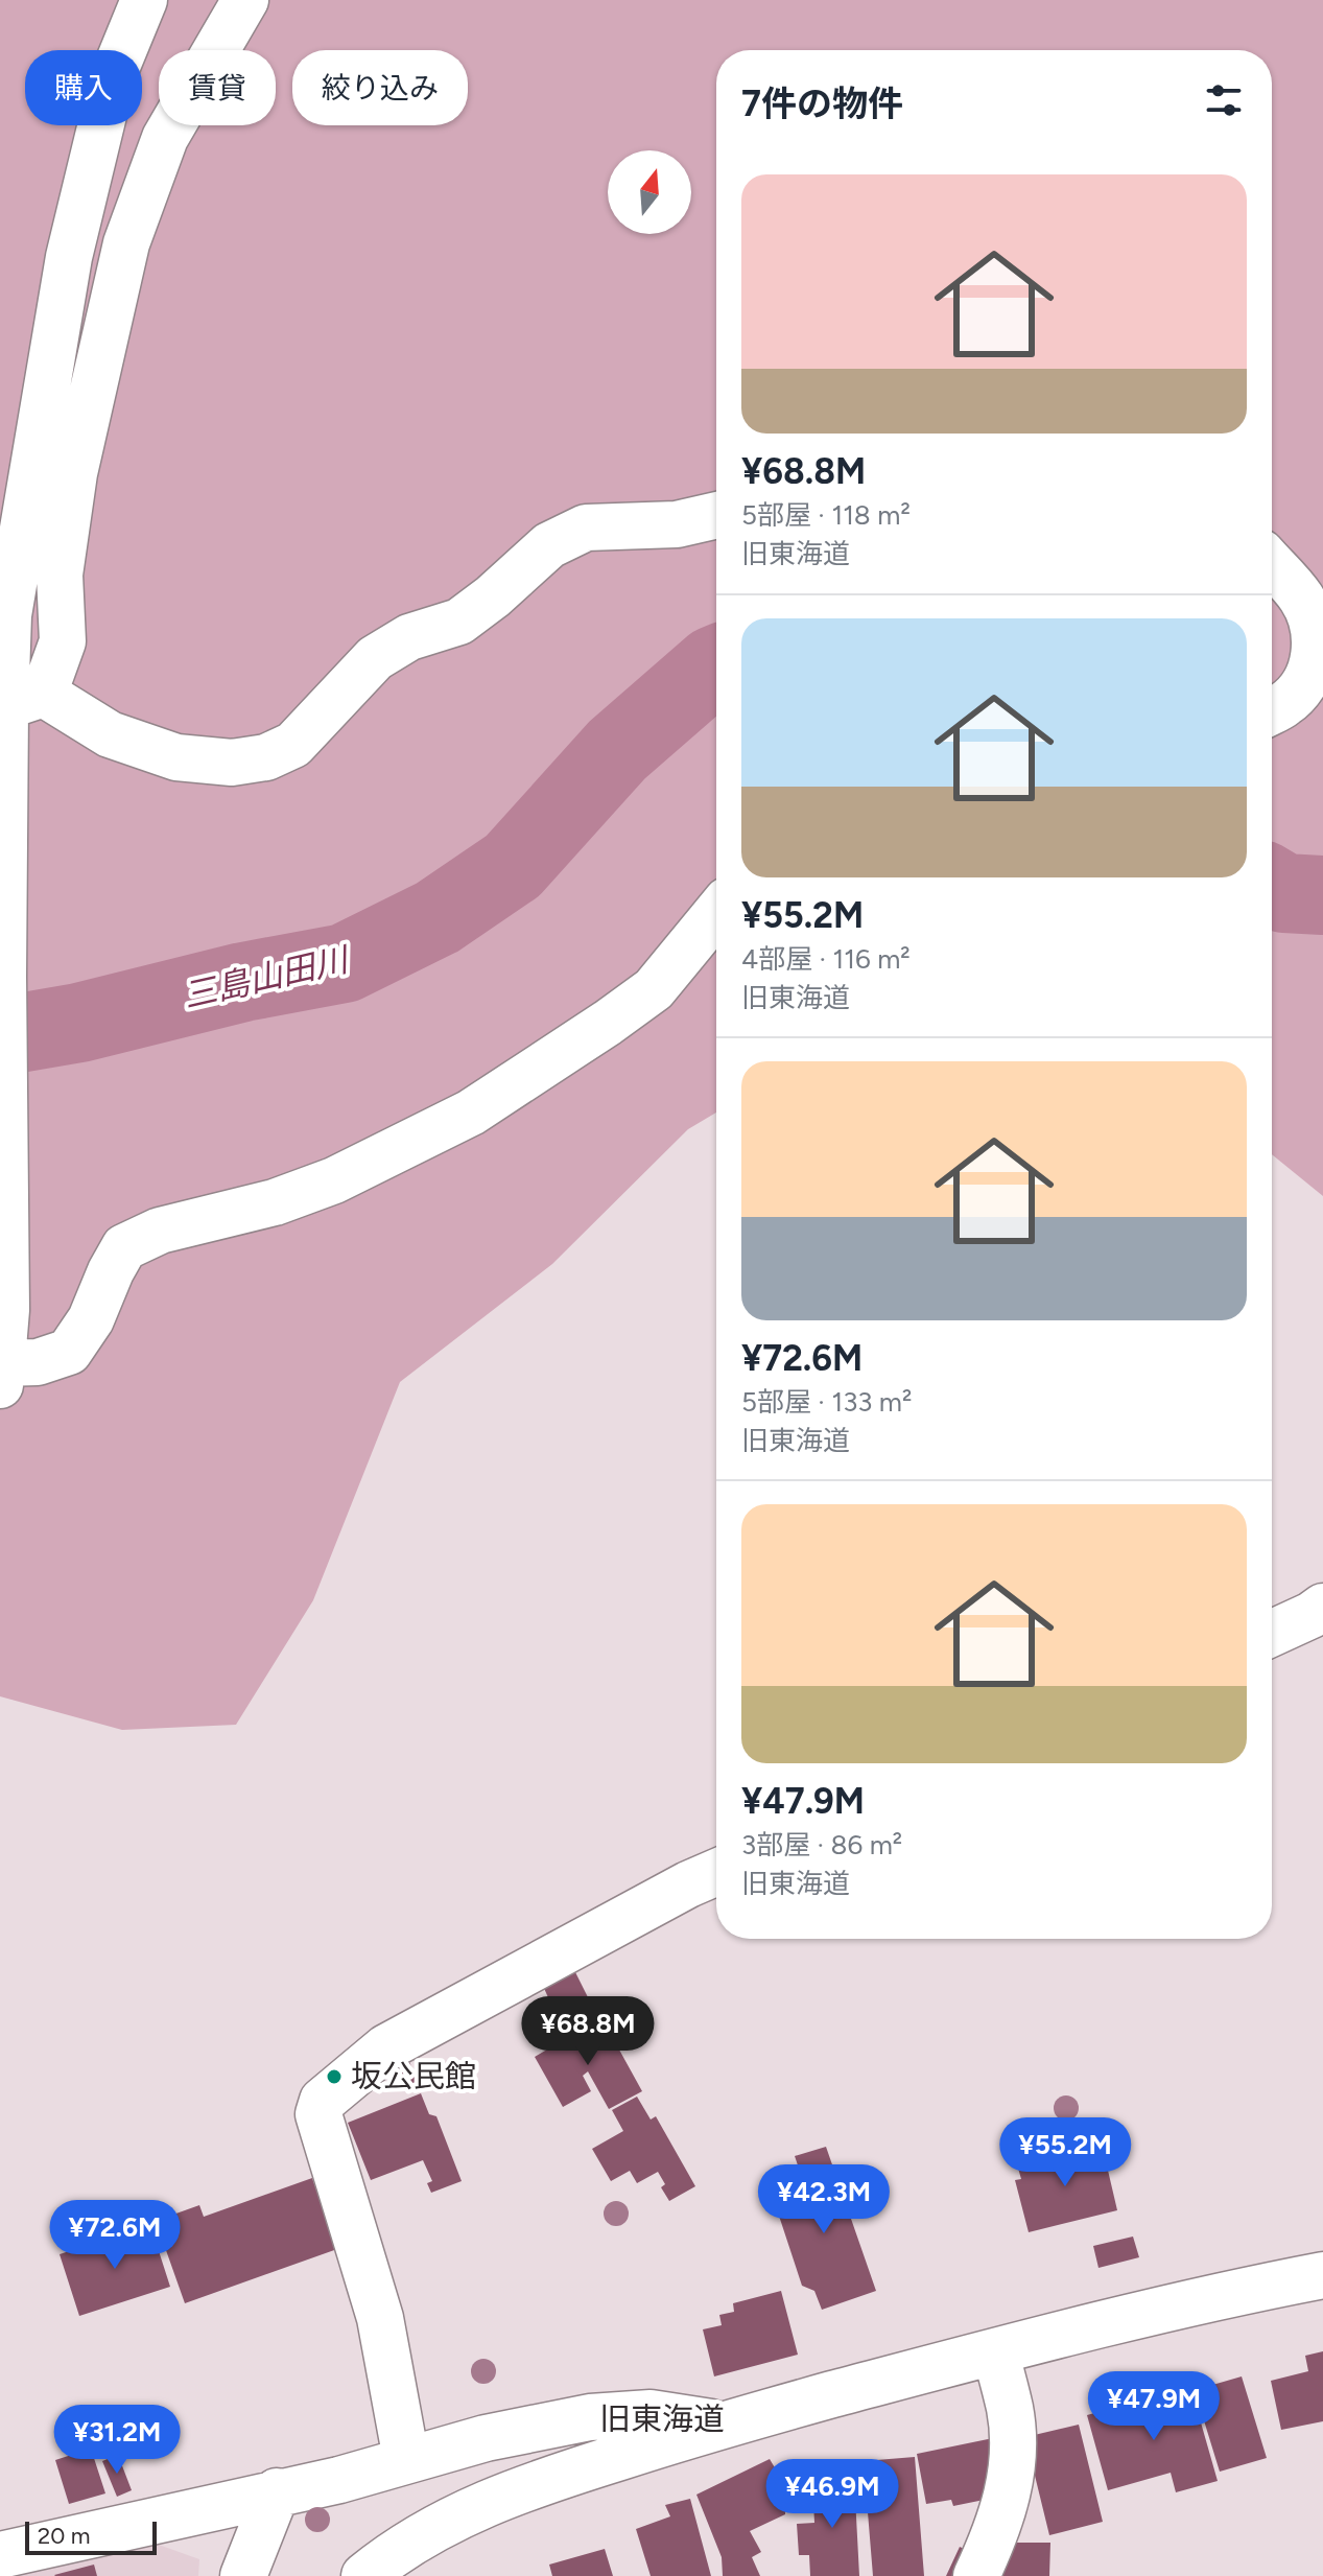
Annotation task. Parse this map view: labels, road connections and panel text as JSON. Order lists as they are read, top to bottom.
{
  "streets": {
    "street": ["旧東海道"]
  },
  "water": ["三島山田川"],
  "places": ["坂公民館"],
  "scale_bar": "20 m",
  "north": "top",
  "page": {
    "chip": ["購入", "賃貸", "絞り込み"],
    "heading": "7件の物件",
    "list": [
      {
        "name": "¥68.8M",
        "note": "5部屋 · 118 m² · 旧東海道"
      },
      {
        "name": "¥55.2M",
        "note": "4部屋 · 116 m² · 旧東海道"
      },
      {
        "name": "¥72.6M",
        "note": "5部屋 · 133 m² · 旧東海道"
      },
      {
        "name": "¥47.9M",
        "note": "3部屋 · 86 m² · 旧東海道"
      }
    ],
    "price": [
      "¥68.8M",
      "¥55.2M",
      "¥42.3M",
      "¥72.6M",
      "¥47.9M",
      "¥31.2M",
      "¥46.9M"
    ],
    "scale": "20 m"
  }
}
